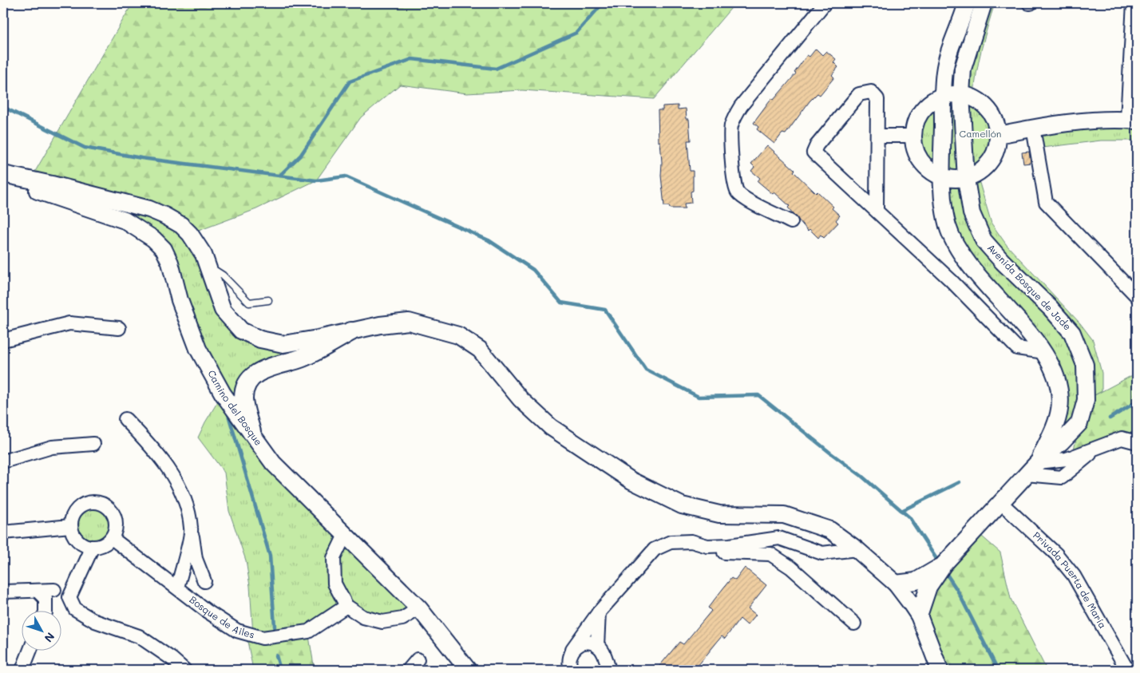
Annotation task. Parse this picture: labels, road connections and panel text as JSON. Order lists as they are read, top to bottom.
{
  "streets": {
    "street": [
      "Avenida Bosque de Jade",
      "Camino del Bosque",
      "Privada Puerta de María",
      "Bosque de Ailes"
    ]
  },
  "crossings": [
    ["Avenida Bosque de Jade", "Privada Puerta de María"]
  ],
  "parks": ["Camellón"],
  "north": "bottom right"
}
